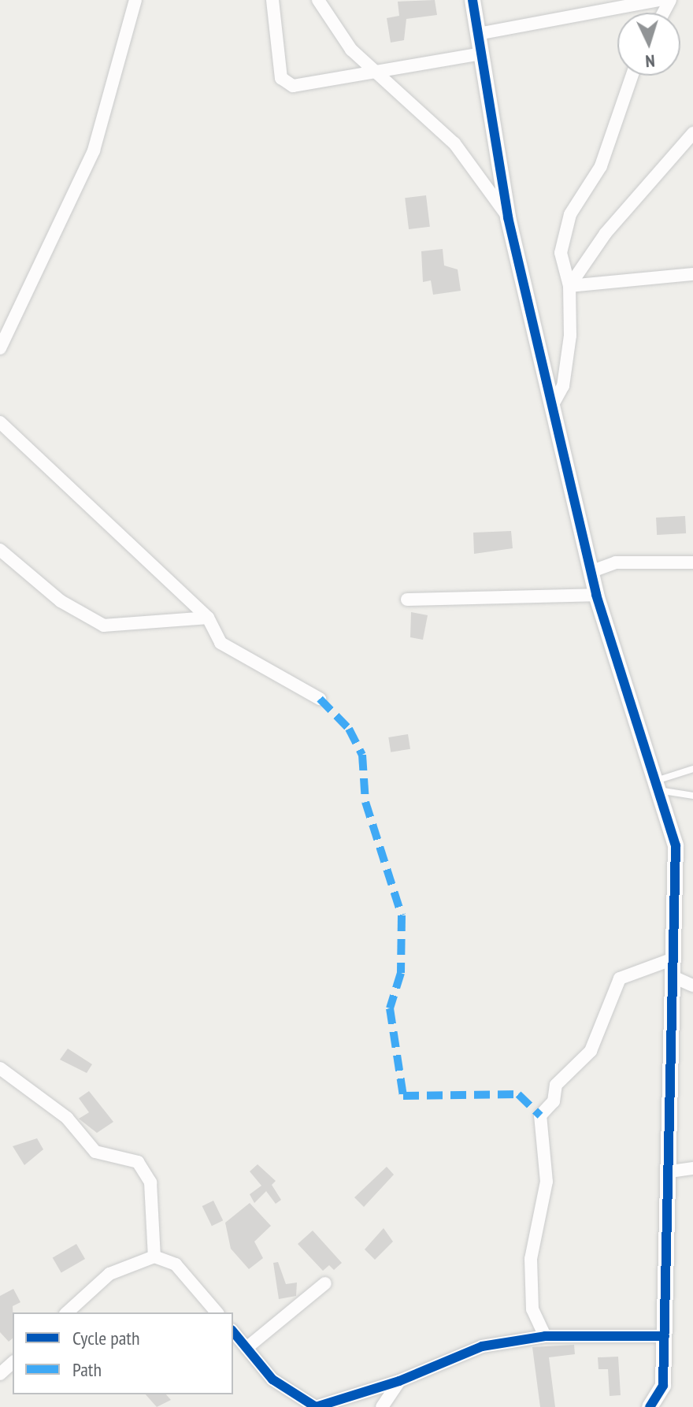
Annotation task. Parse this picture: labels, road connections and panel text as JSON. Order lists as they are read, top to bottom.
{
  "legend": ["Cycle path", "Path"],
  "north": "bottom"
}
